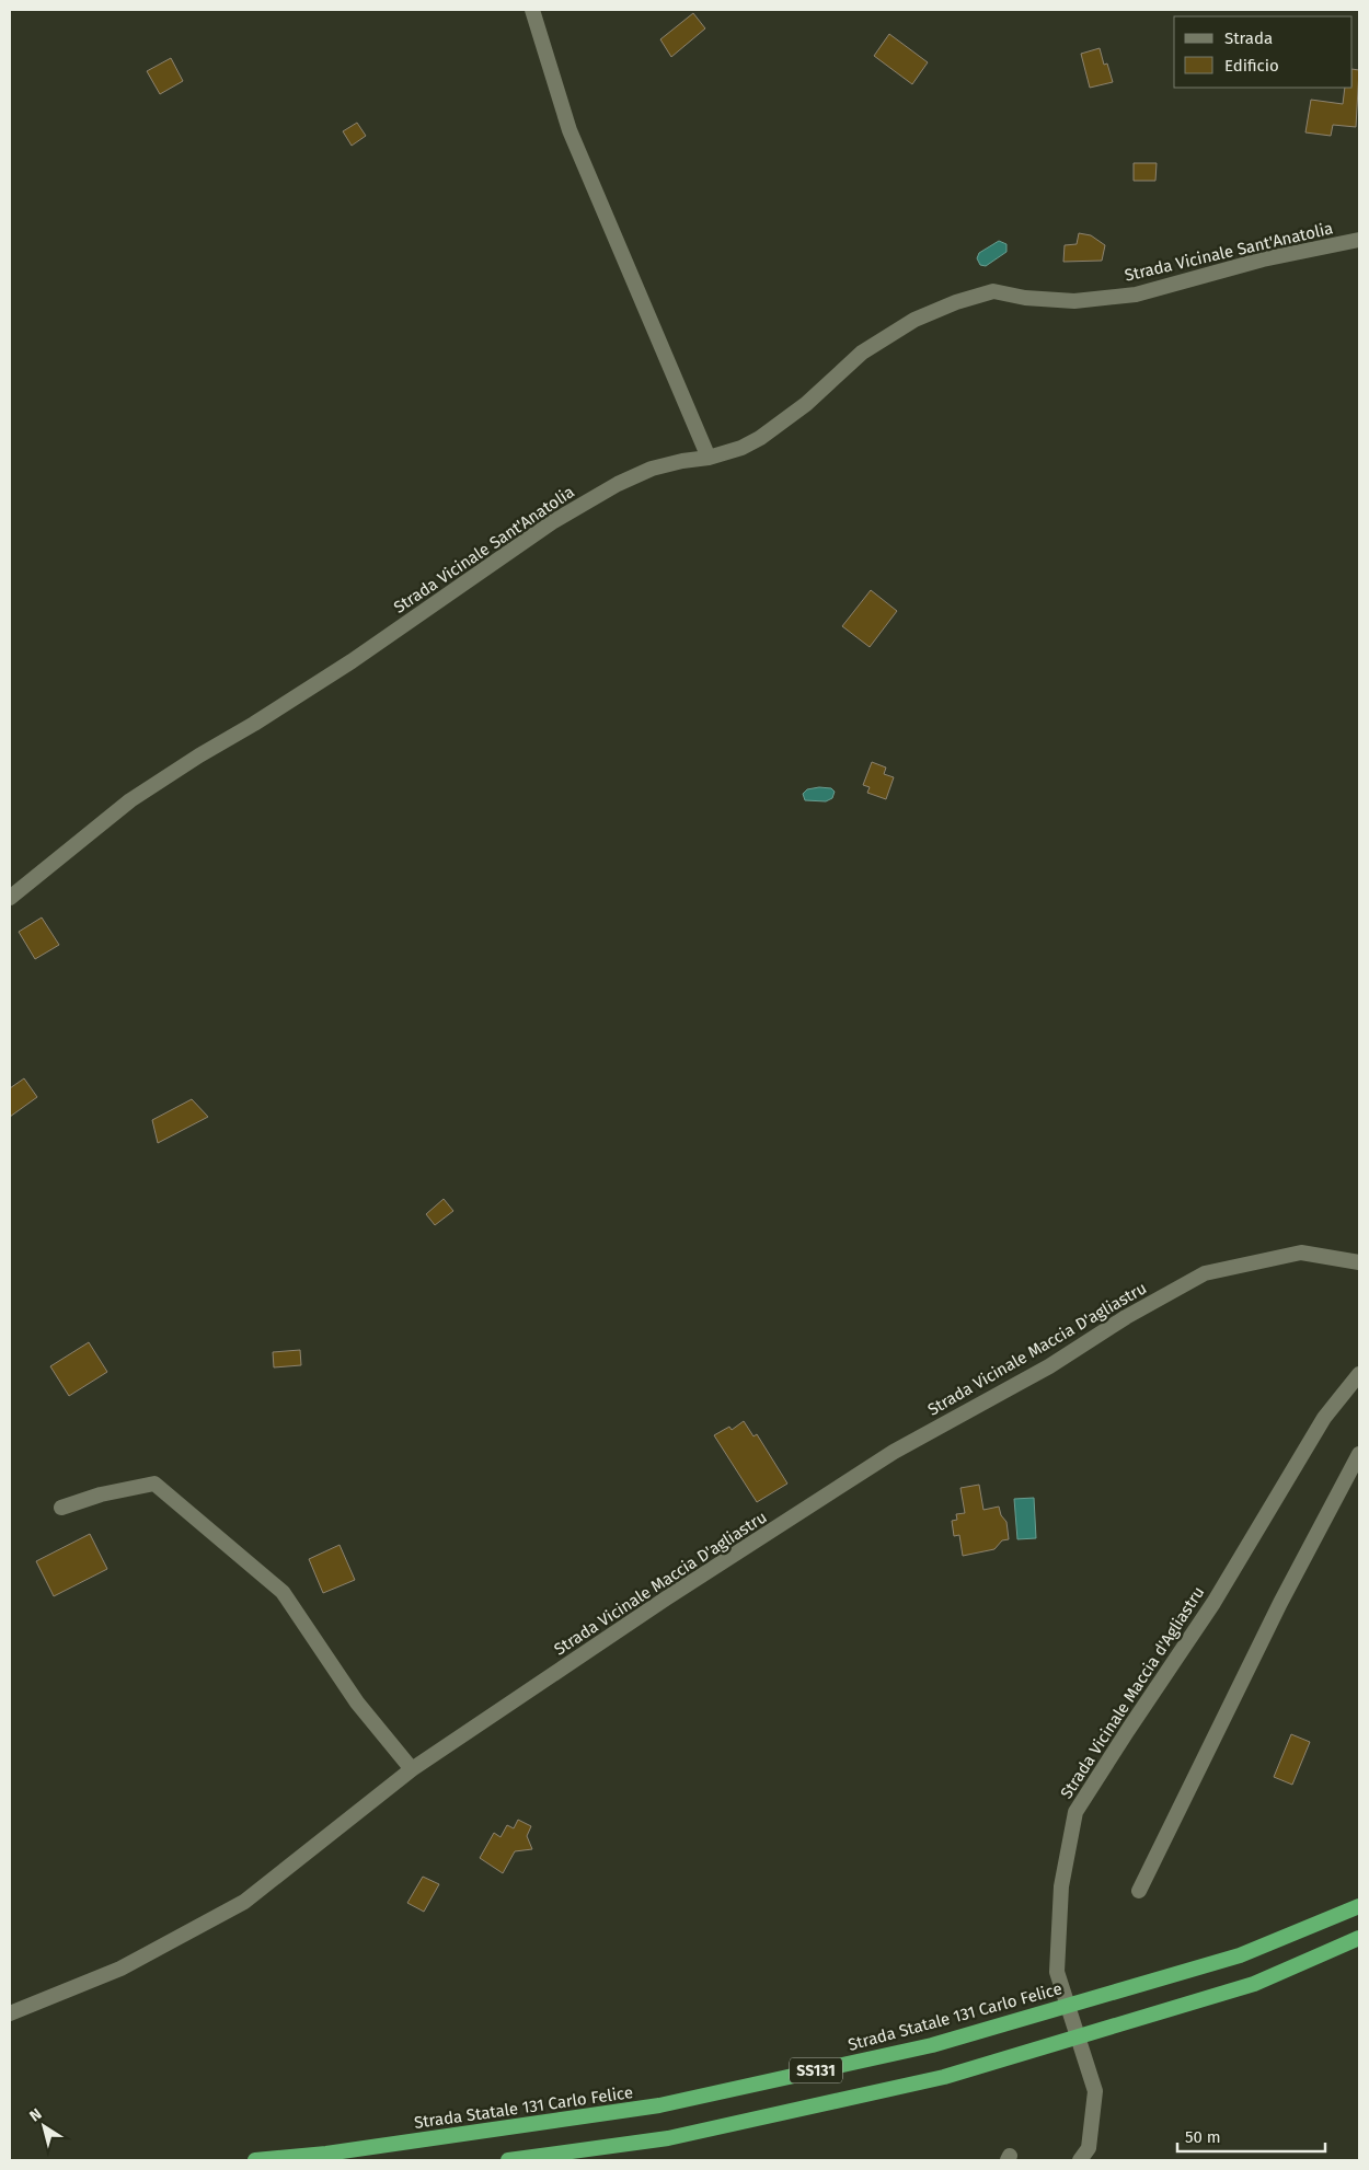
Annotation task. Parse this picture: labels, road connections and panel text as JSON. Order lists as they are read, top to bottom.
{
  "streets": {
    "highway": ["Strada Statale 131 Carlo Felice", "SS131"],
    "street": ["Strada Vicinale Sant'Anatolia", "Strada Vicinale Maccia D'agliastru", "Strada Vicinale Maccia d'Agliastru"]
  },
  "legend": ["Strada", "Edificio"],
  "scale_bar": "50 m",
  "north": "top left"
}
